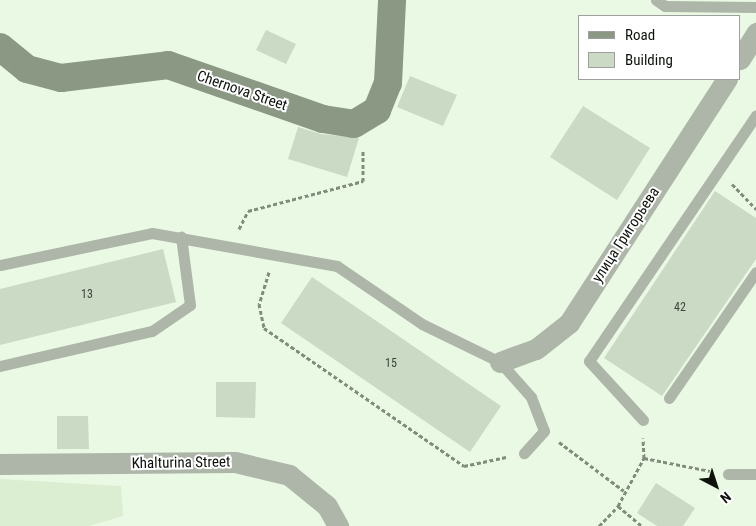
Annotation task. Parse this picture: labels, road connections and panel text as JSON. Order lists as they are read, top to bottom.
{
  "streets": {
    "street": ["Chernova Street", "улица Григорьева", "Khalturina Street"]
  },
  "house_numbers": ["13", "42", "15"],
  "legend": ["Road", "Building"],
  "north": "bottom right"
}
